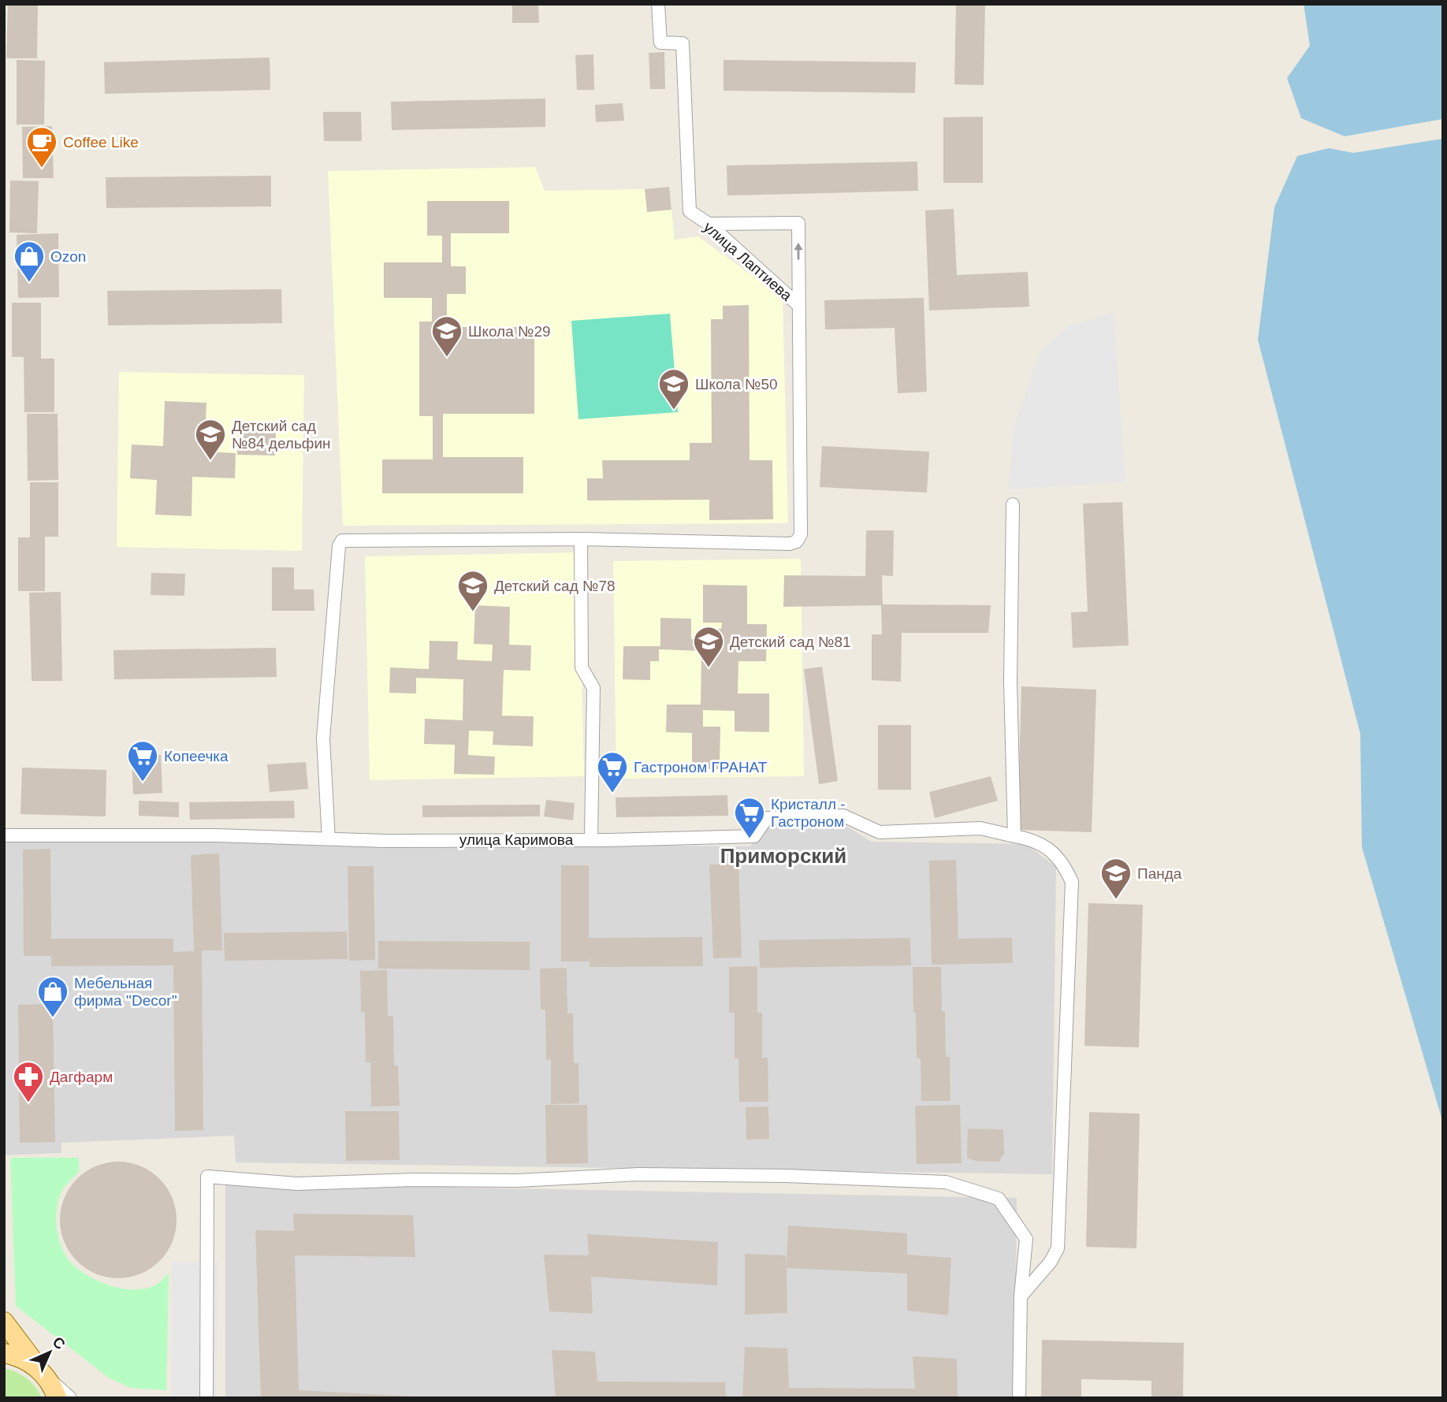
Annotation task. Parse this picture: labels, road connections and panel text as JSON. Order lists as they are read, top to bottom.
{
  "streets": {
    "street": ["улица Лаптиева", "улица Каримова"]
  },
  "districts": ["Приморский"],
  "places": {
    "cafe": ["Coffee Like"],
    "shop": ["Ozon", "Мебельная фирма ''Decor''"],
    "school or university": [
      "Школа №29",
      "Школа №50",
      "Детский сад №84 дельфин",
      "Детский сад №78",
      "Детский сад №81",
      "Панда"
    ],
    "supermarket": ["Копеечка", "Гастроном ГРАНАТ", "Кристалл - Гастроном"],
    "pharmacy": ["Дагфарм"]
  },
  "north": "top right"
}
